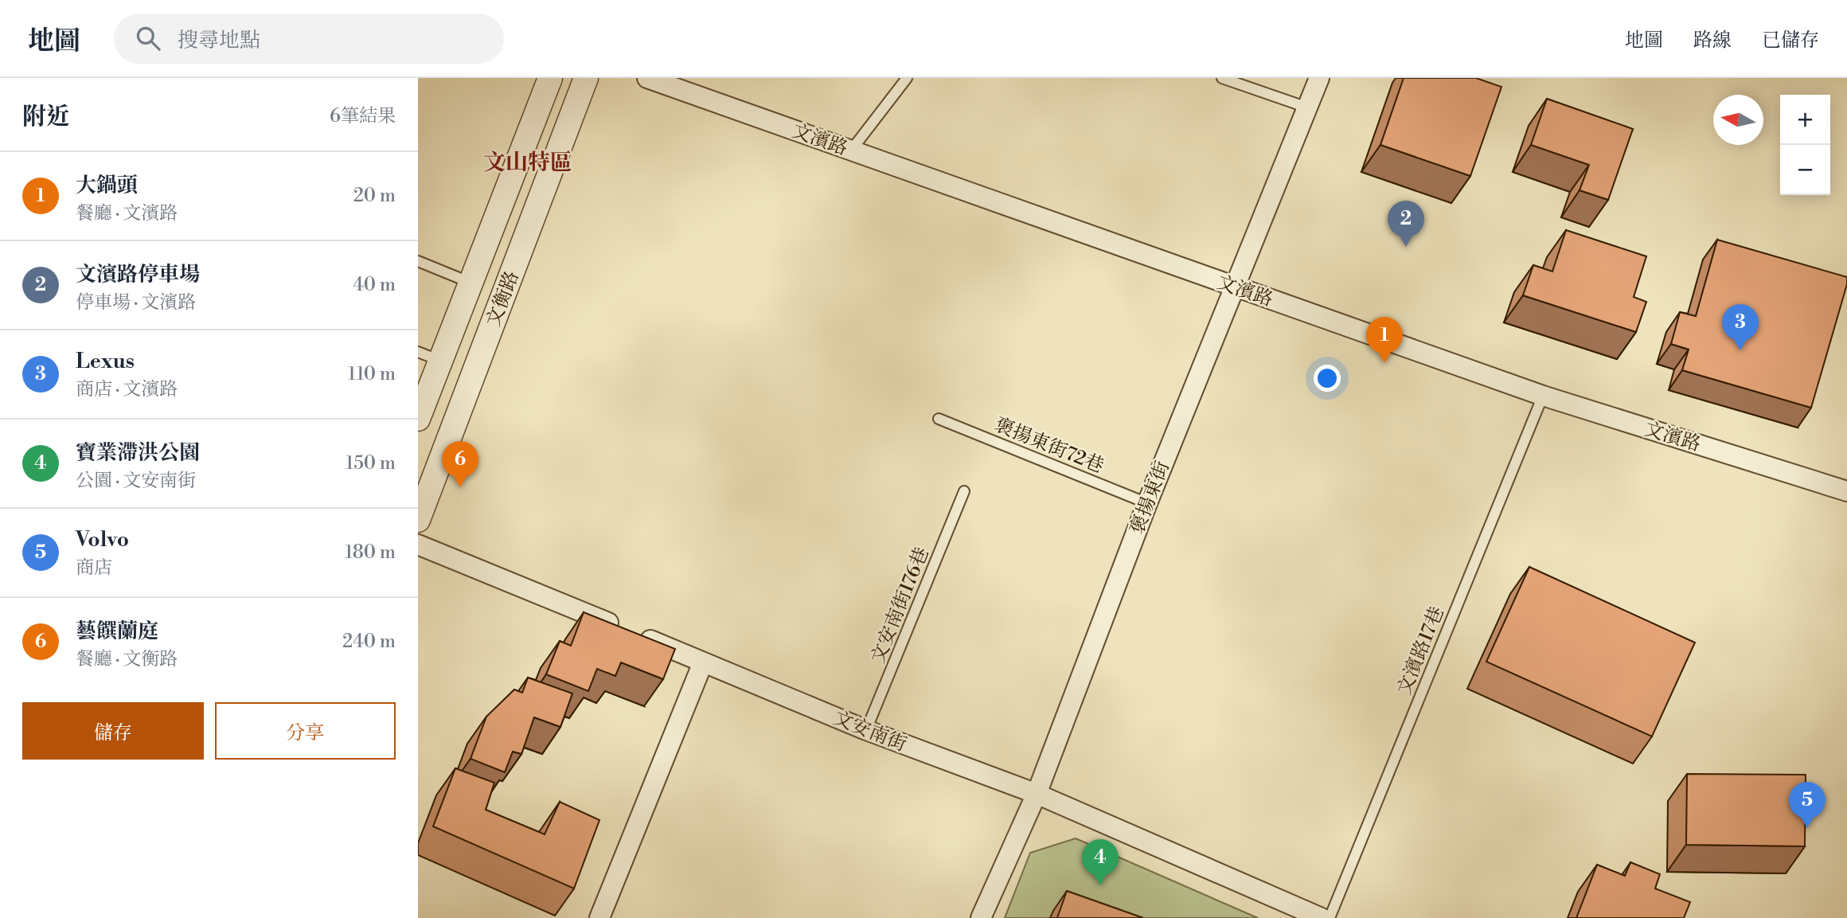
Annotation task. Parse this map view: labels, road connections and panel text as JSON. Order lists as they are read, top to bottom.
{
  "streets": {
    "street": [
      "文濱路",
      "文衡路",
      "褒揚東街",
      "文安南街"
    ],
    "lane": ["褒揚東街72巷", "文安南街176巷", "文濱路17巷"]
  },
  "crossings": [
    ["文濱路", "褒揚東街"],
    ["文濱路", "文濱路17巷"],
    ["褒揚東街72巷", "褒揚東街"],
    ["褒揚東街", "文安南街"],
    ["文安南街176巷", "文安南街"]
  ],
  "districts": ["文山特區"],
  "north": "left",
  "page": {
    "header": "地圖",
    "search": "搜尋地點",
    "nav": ["地圖", "路線", "已儲存"],
    "heading": ["附近", "6筆結果"],
    "map_buttons": ["+", "−"],
    "list": [
      {
        "mark": "1",
        "name": "大鍋頭",
        "note": "餐廳 · 文濱路",
        "value": "20 m"
      },
      {
        "mark": "2",
        "name": "文濱路停車場",
        "note": "停車場 · 文濱路",
        "value": "40 m"
      },
      {
        "mark": "3",
        "name": "Lexus",
        "note": "商店 · 文濱路",
        "value": "110 m"
      },
      {
        "mark": "4",
        "name": "寶業滯洪公園",
        "note": "公園 · 文安南街",
        "value": "150 m"
      },
      {
        "mark": "5",
        "name": "Volvo",
        "note": "商店",
        "value": "180 m"
      },
      {
        "mark": "6",
        "name": "藝饌蘭庭",
        "note": "餐廳 · 文衡路",
        "value": "240 m"
      }
    ],
    "pins": [
      "2",
      "3",
      "1",
      "6",
      "5",
      "4"
    ],
    "buttons": ["儲存", "分享"]
  }
}
